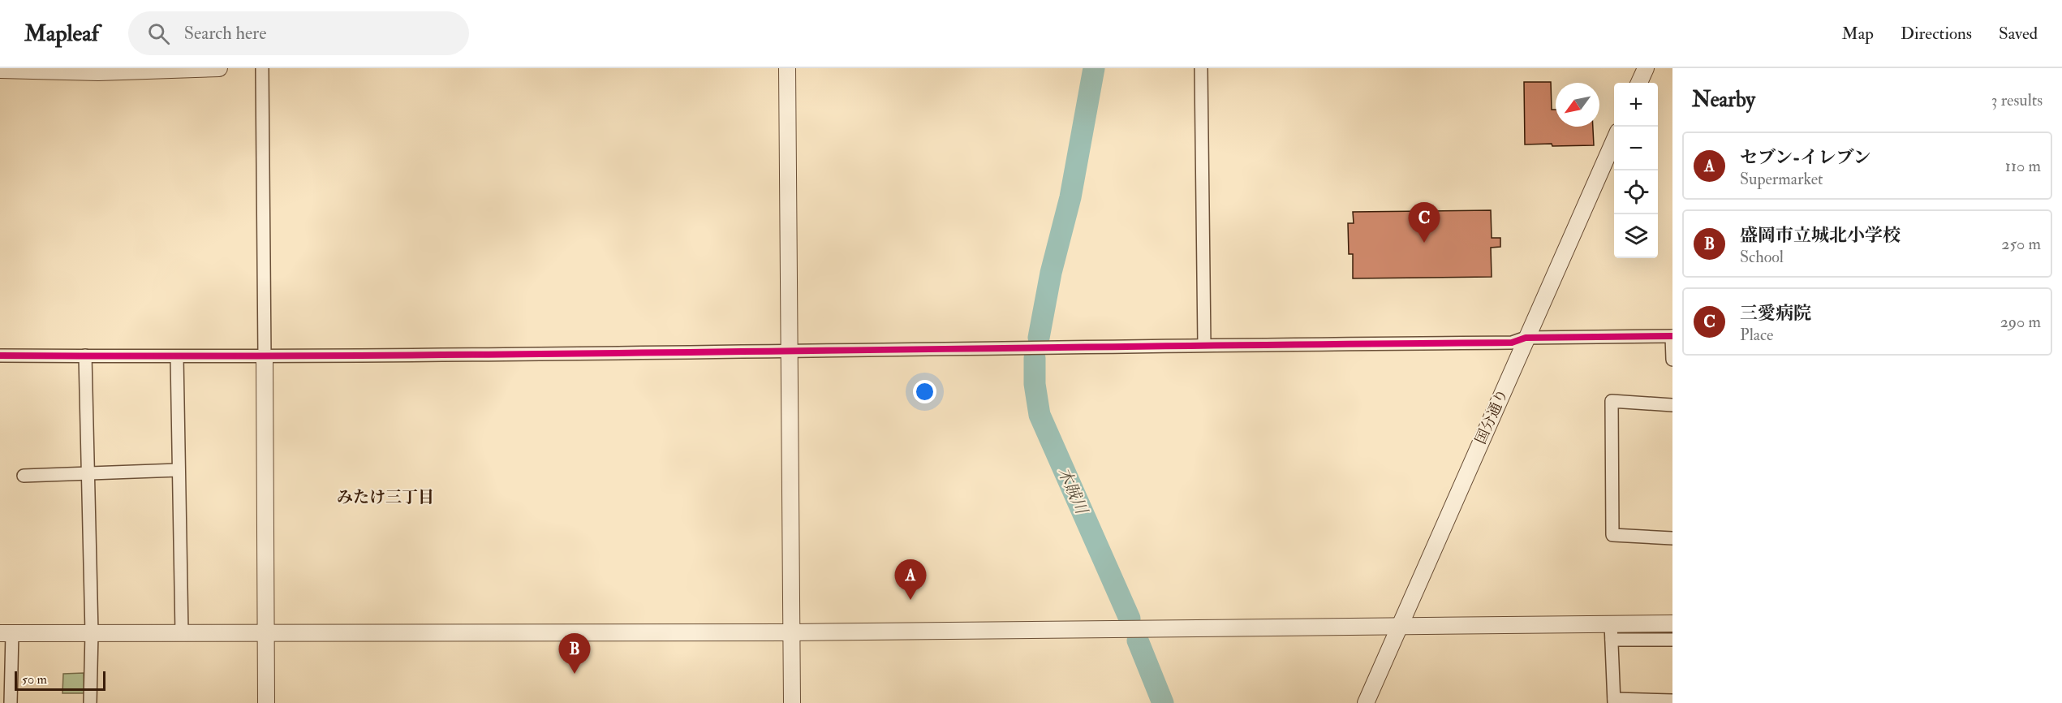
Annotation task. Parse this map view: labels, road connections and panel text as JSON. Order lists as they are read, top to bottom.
{
  "streets": {
    "street": ["国分通り"]
  },
  "districts": ["みたけ三丁目"],
  "water": ["木賊川"],
  "scale_bar": "50 m",
  "north": "bottom left",
  "page": {
    "header": "Mapleaf",
    "search": "Search here",
    "nav": ["Map", "Directions", "Saved"],
    "heading": ["Nearby", "3 results"],
    "map_buttons": ["+", "−"],
    "list": [
      {
        "mark": "A",
        "name": "セブン-イレブン",
        "note": "Supermarket",
        "value": "110 m"
      },
      {
        "mark": "B",
        "name": "盛岡市立城北小学校",
        "note": "School",
        "value": "250 m"
      },
      {
        "mark": "C",
        "name": "三愛病院",
        "note": "Place",
        "value": "290 m"
      }
    ],
    "pins": ["C", "A", "B"],
    "scale": "50 m"
  }
}
